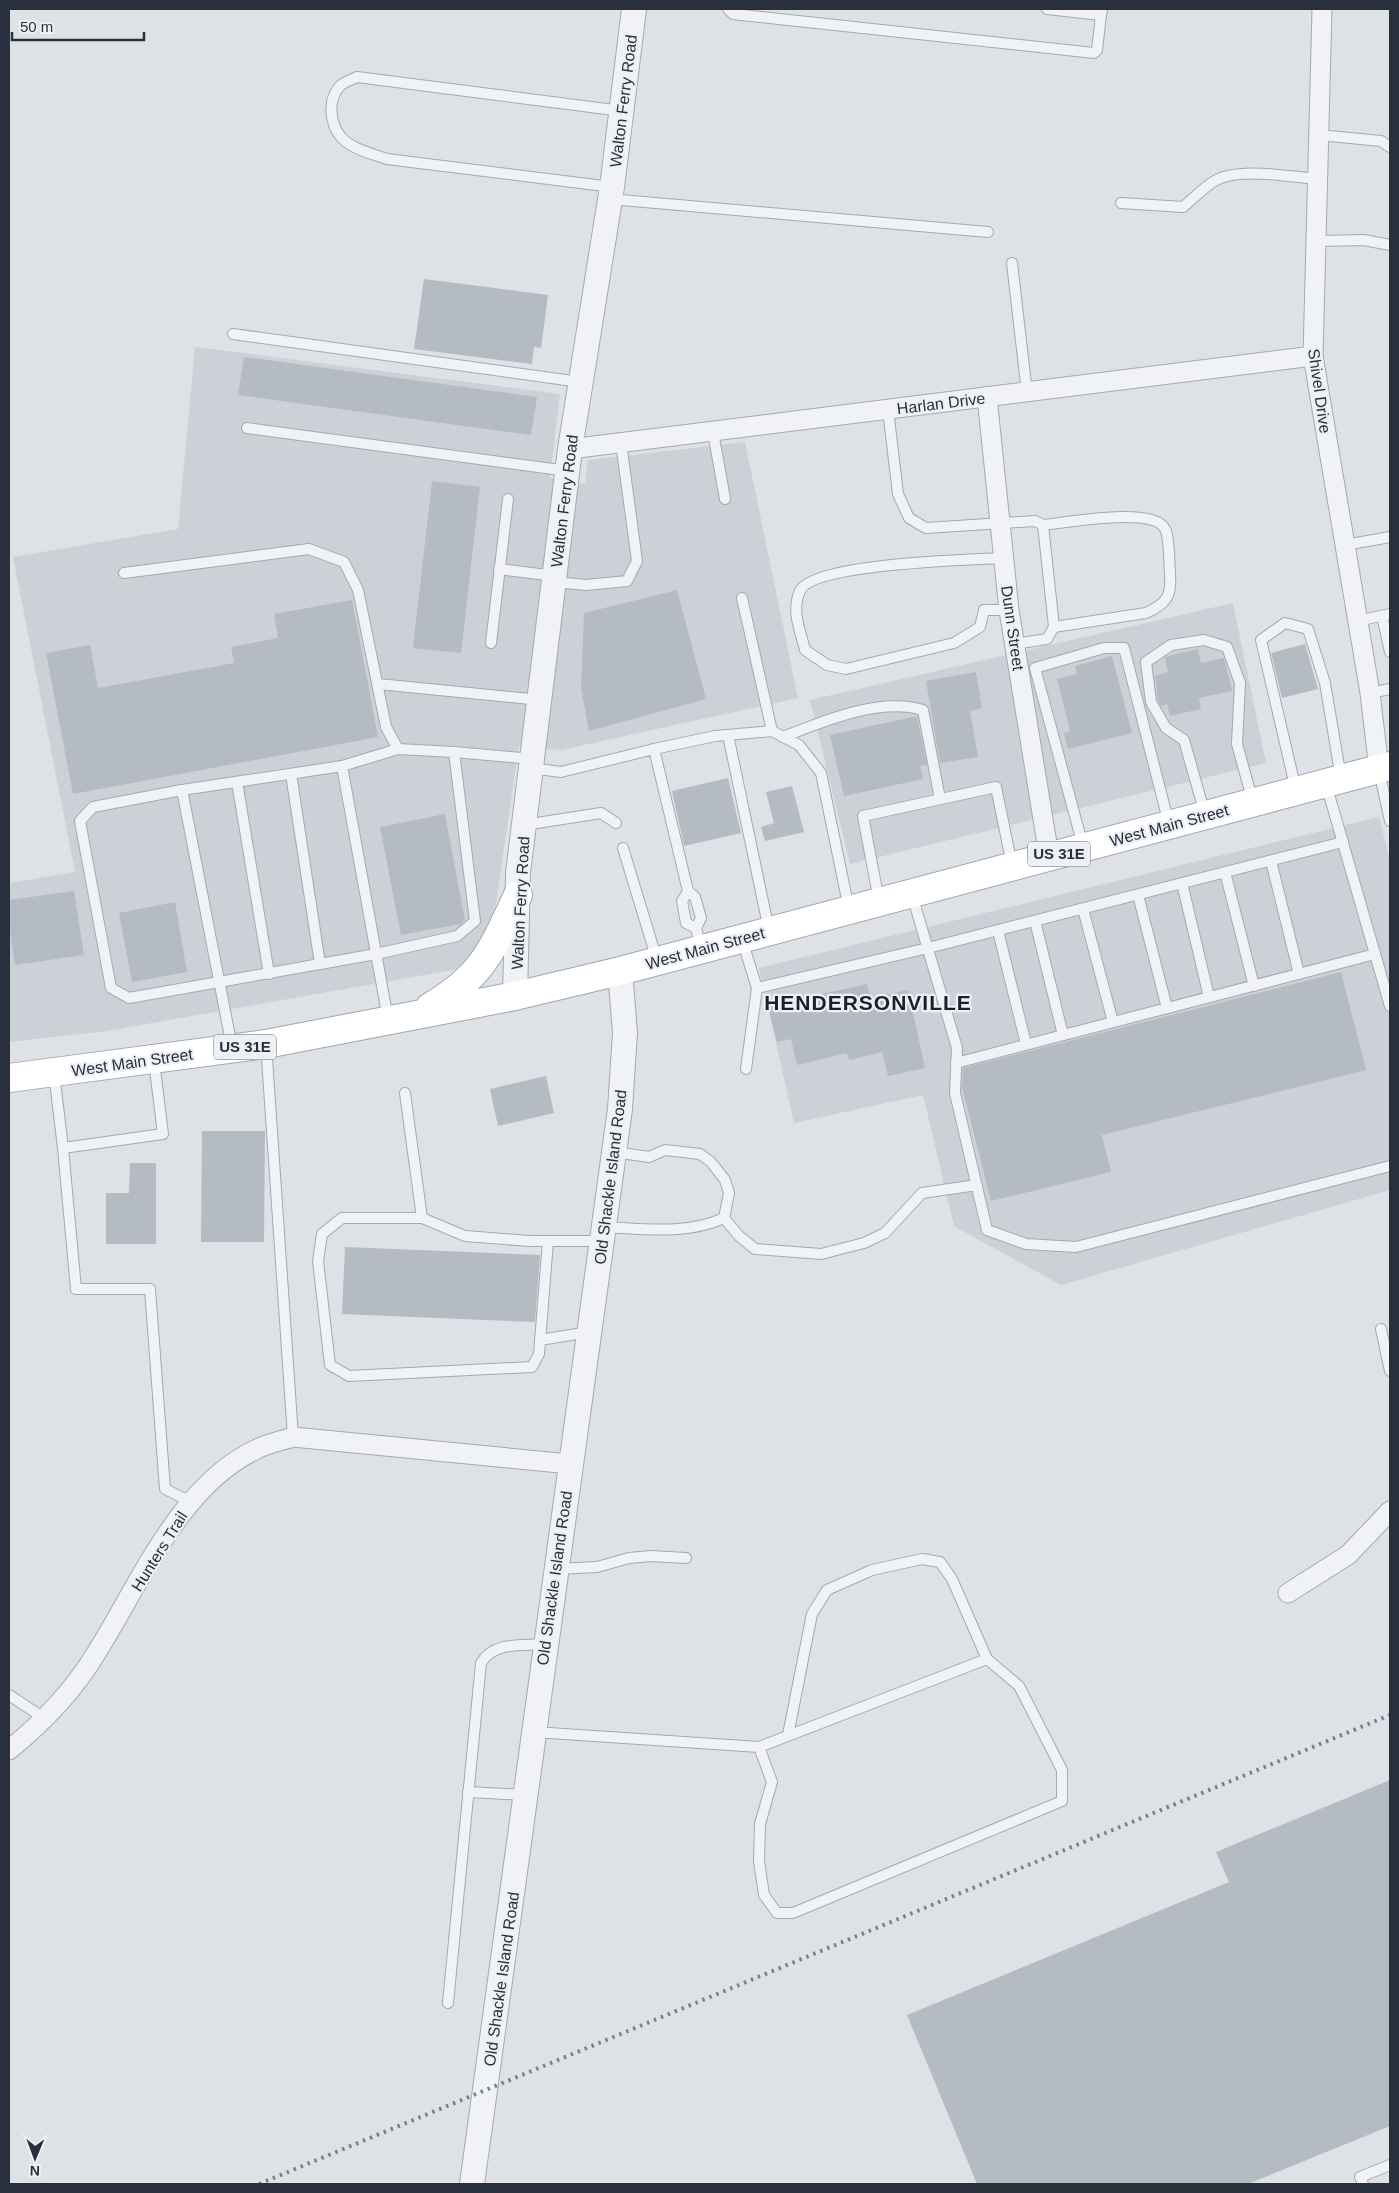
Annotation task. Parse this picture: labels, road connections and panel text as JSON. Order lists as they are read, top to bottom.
{
  "streets": {
    "main road": ["West Main Street", "US 31E"],
    "street": [
      "Walton Ferry Road",
      "Shivel Drive",
      "Harlan Drive",
      "Dunn Street",
      "Old Shackle Island Road",
      "Hunters Trail"
    ]
  },
  "crossings": [
    ["Walton Ferry Road", "Harlan Drive"],
    ["Walton Ferry Road", "West Main Street"],
    ["Shivel Drive", "Harlan Drive"],
    ["Shivel Drive", "West Main Street"],
    ["Harlan Drive", "Dunn Street"],
    ["Dunn Street", "West Main Street"],
    ["West Main Street", "Old Shackle Island Road"],
    ["Old Shackle Island Road", "Hunters Trail"]
  ],
  "districts": ["HENDERSONVILLE"],
  "scale_bar": "50 m",
  "north": "bottom"
}
